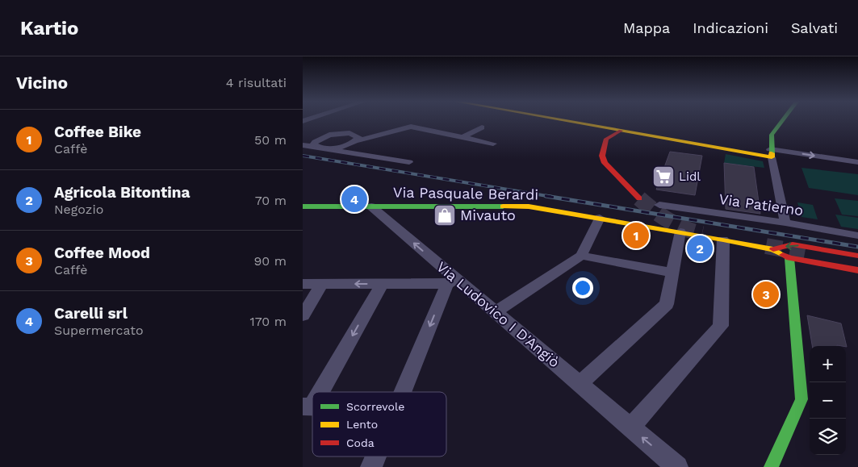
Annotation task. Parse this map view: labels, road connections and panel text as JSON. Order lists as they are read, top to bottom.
{
  "streets": {
    "street": ["Via Pasquale Berardi", "Via Patierno", "Via Ludovico I D'Angiò"]
  },
  "crossings": [
    ["Via Pasquale Berardi", "Via Ludovico I D'Angiò"]
  ],
  "one_way": ["Via Ludovico I D'Angiò"],
  "places": {
    "supermarket": ["Lidl"],
    "shop": ["Mivauto"]
  },
  "legend": ["Scorrevole", "Lento", "Coda"],
  "page": {
    "header": "Kartio",
    "nav": ["Mappa", "Indicazioni", "Salvati"],
    "heading": ["Vicino", "4 risultati"],
    "list": [
      {
        "mark": "1",
        "name": "Coffee Bike",
        "note": "Caffè",
        "value": "50 m"
      },
      {
        "mark": "2",
        "name": "Agricola Bitontina",
        "note": "Negozio",
        "value": "70 m"
      },
      {
        "mark": "3",
        "name": "Coffee Mood",
        "note": "Caffè",
        "value": "90 m"
      },
      {
        "mark": "4",
        "name": "Carelli srl",
        "note": "Supermercato",
        "value": "170 m"
      }
    ],
    "pins": [
      "4",
      "1",
      "2",
      "3"
    ],
    "map_buttons": ["+", "−"]
  }
}
